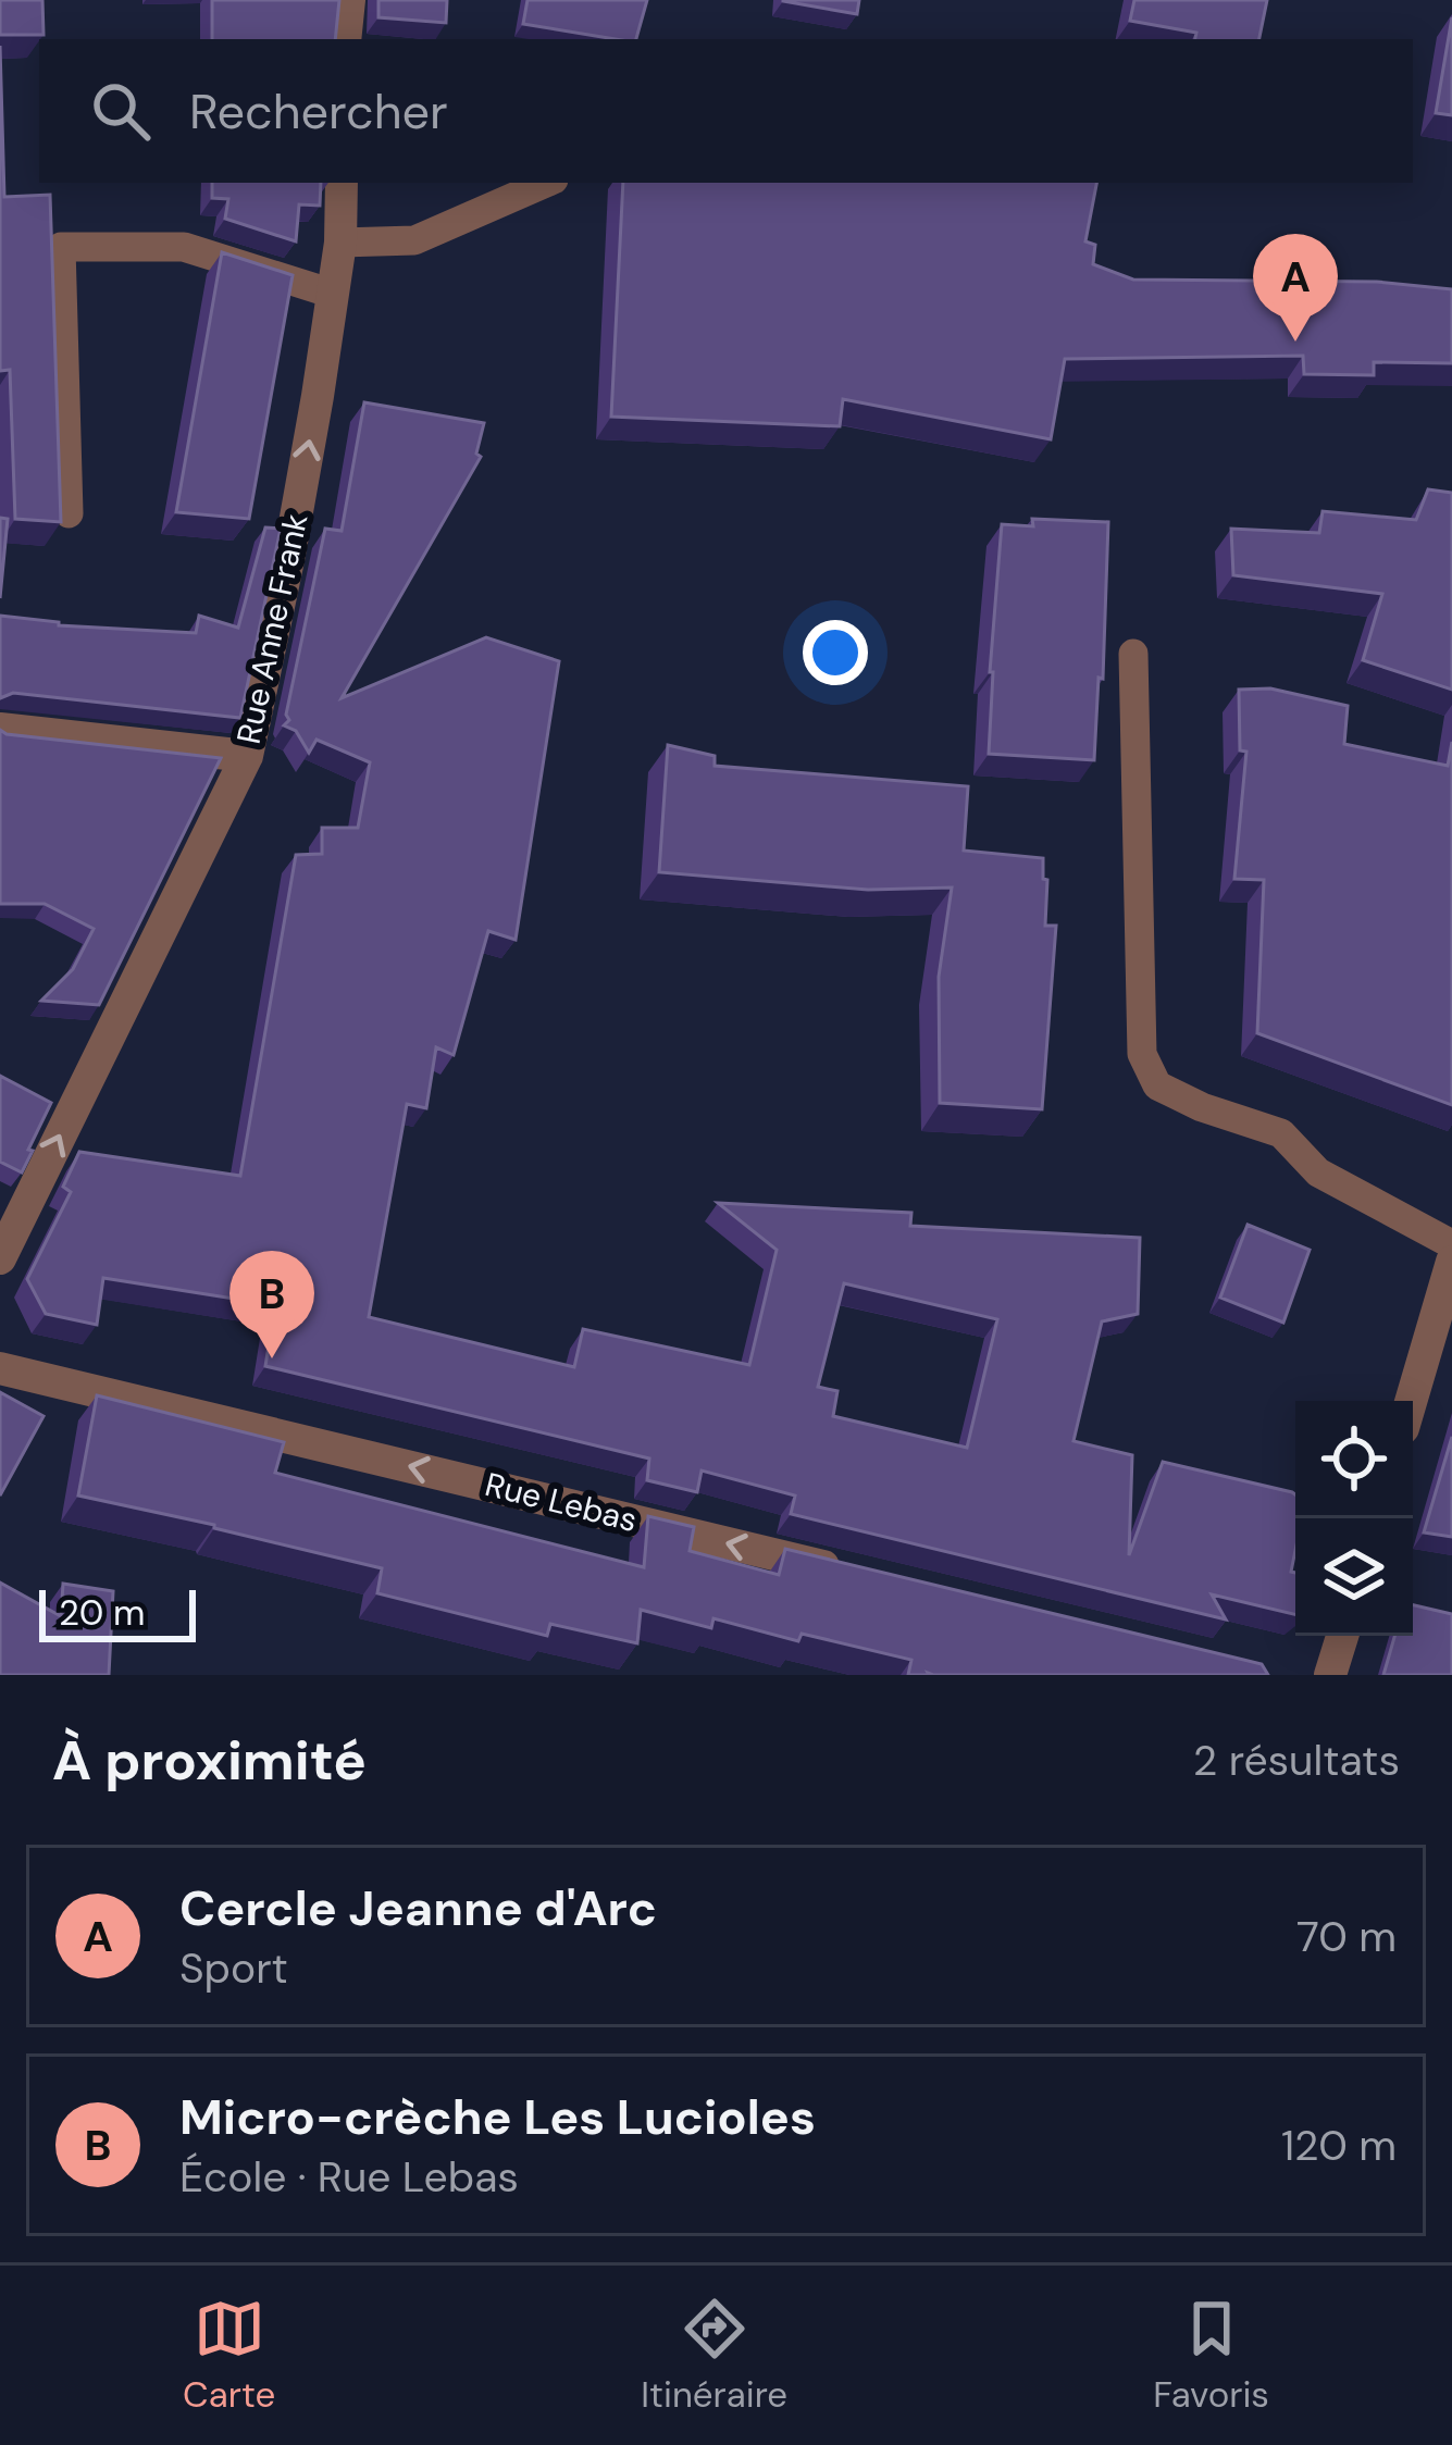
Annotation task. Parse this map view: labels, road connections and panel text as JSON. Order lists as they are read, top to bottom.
{
  "streets": {
    "street": ["Rue Anne Frank", "Rue Lebas"]
  },
  "one_way": ["Rue Anne Frank", "Rue Lebas"],
  "scale_bar": "20 m",
  "page": {
    "search": "Rechercher",
    "pins": ["A", "B"],
    "scale": "20 m",
    "heading": ["À proximité", "2 résultats"],
    "list": [
      {
        "mark": "A",
        "name": "Cercle Jeanne d'Arc",
        "note": "Sport",
        "value": "70 m"
      },
      {
        "mark": "B",
        "name": "Micro-crèche Les Lucioles",
        "note": "École · Rue Lebas",
        "value": "120 m"
      }
    ],
    "nav": ["Carte", "Itinéraire", "Favoris"]
  }
}
